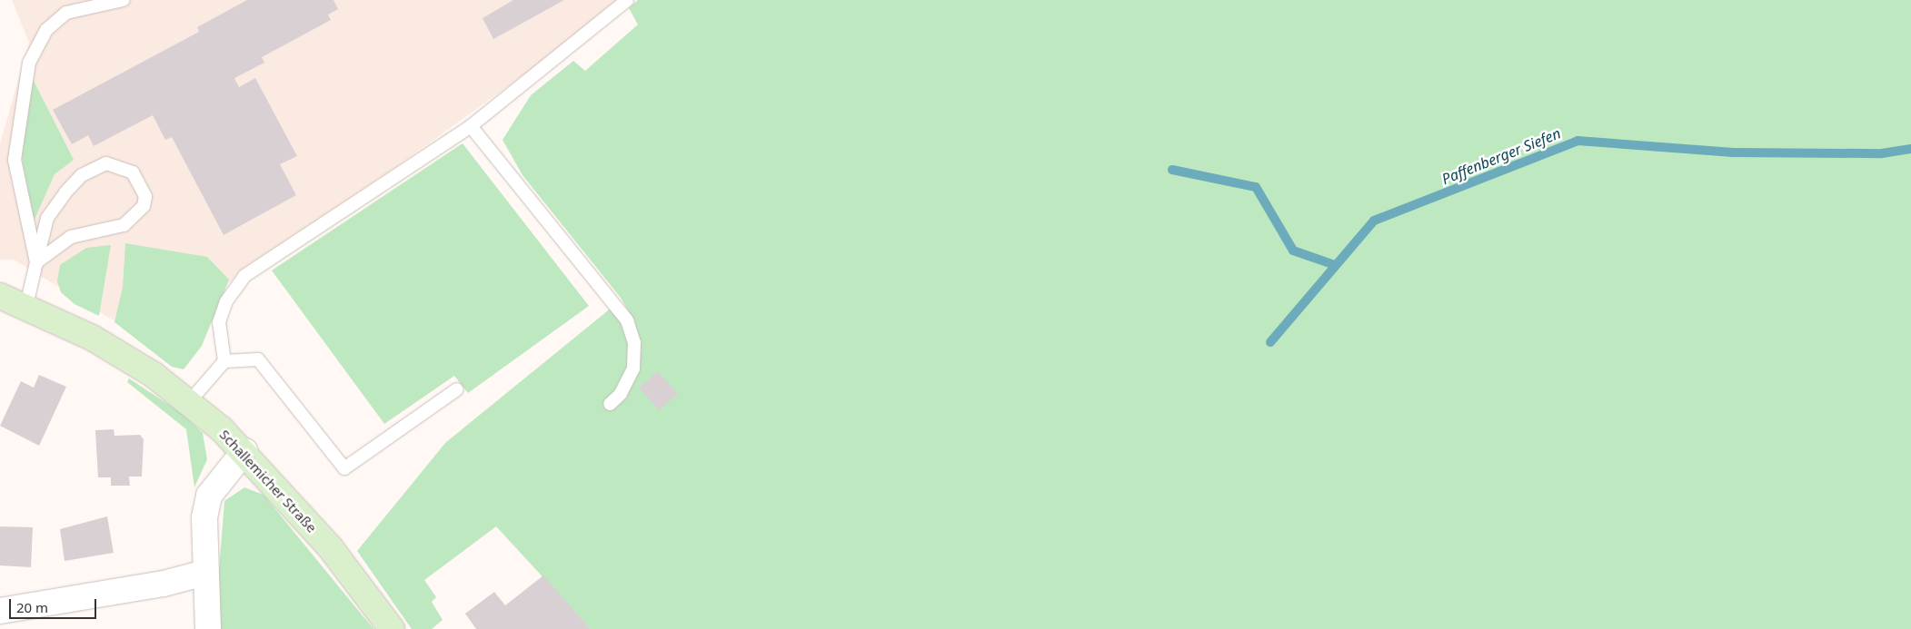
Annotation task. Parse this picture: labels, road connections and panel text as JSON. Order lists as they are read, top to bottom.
{
  "streets": {
    "street": ["Schallemicher Straße"]
  },
  "water": ["Paffenberger Siefen"],
  "scale_bar": "20 m"
}
